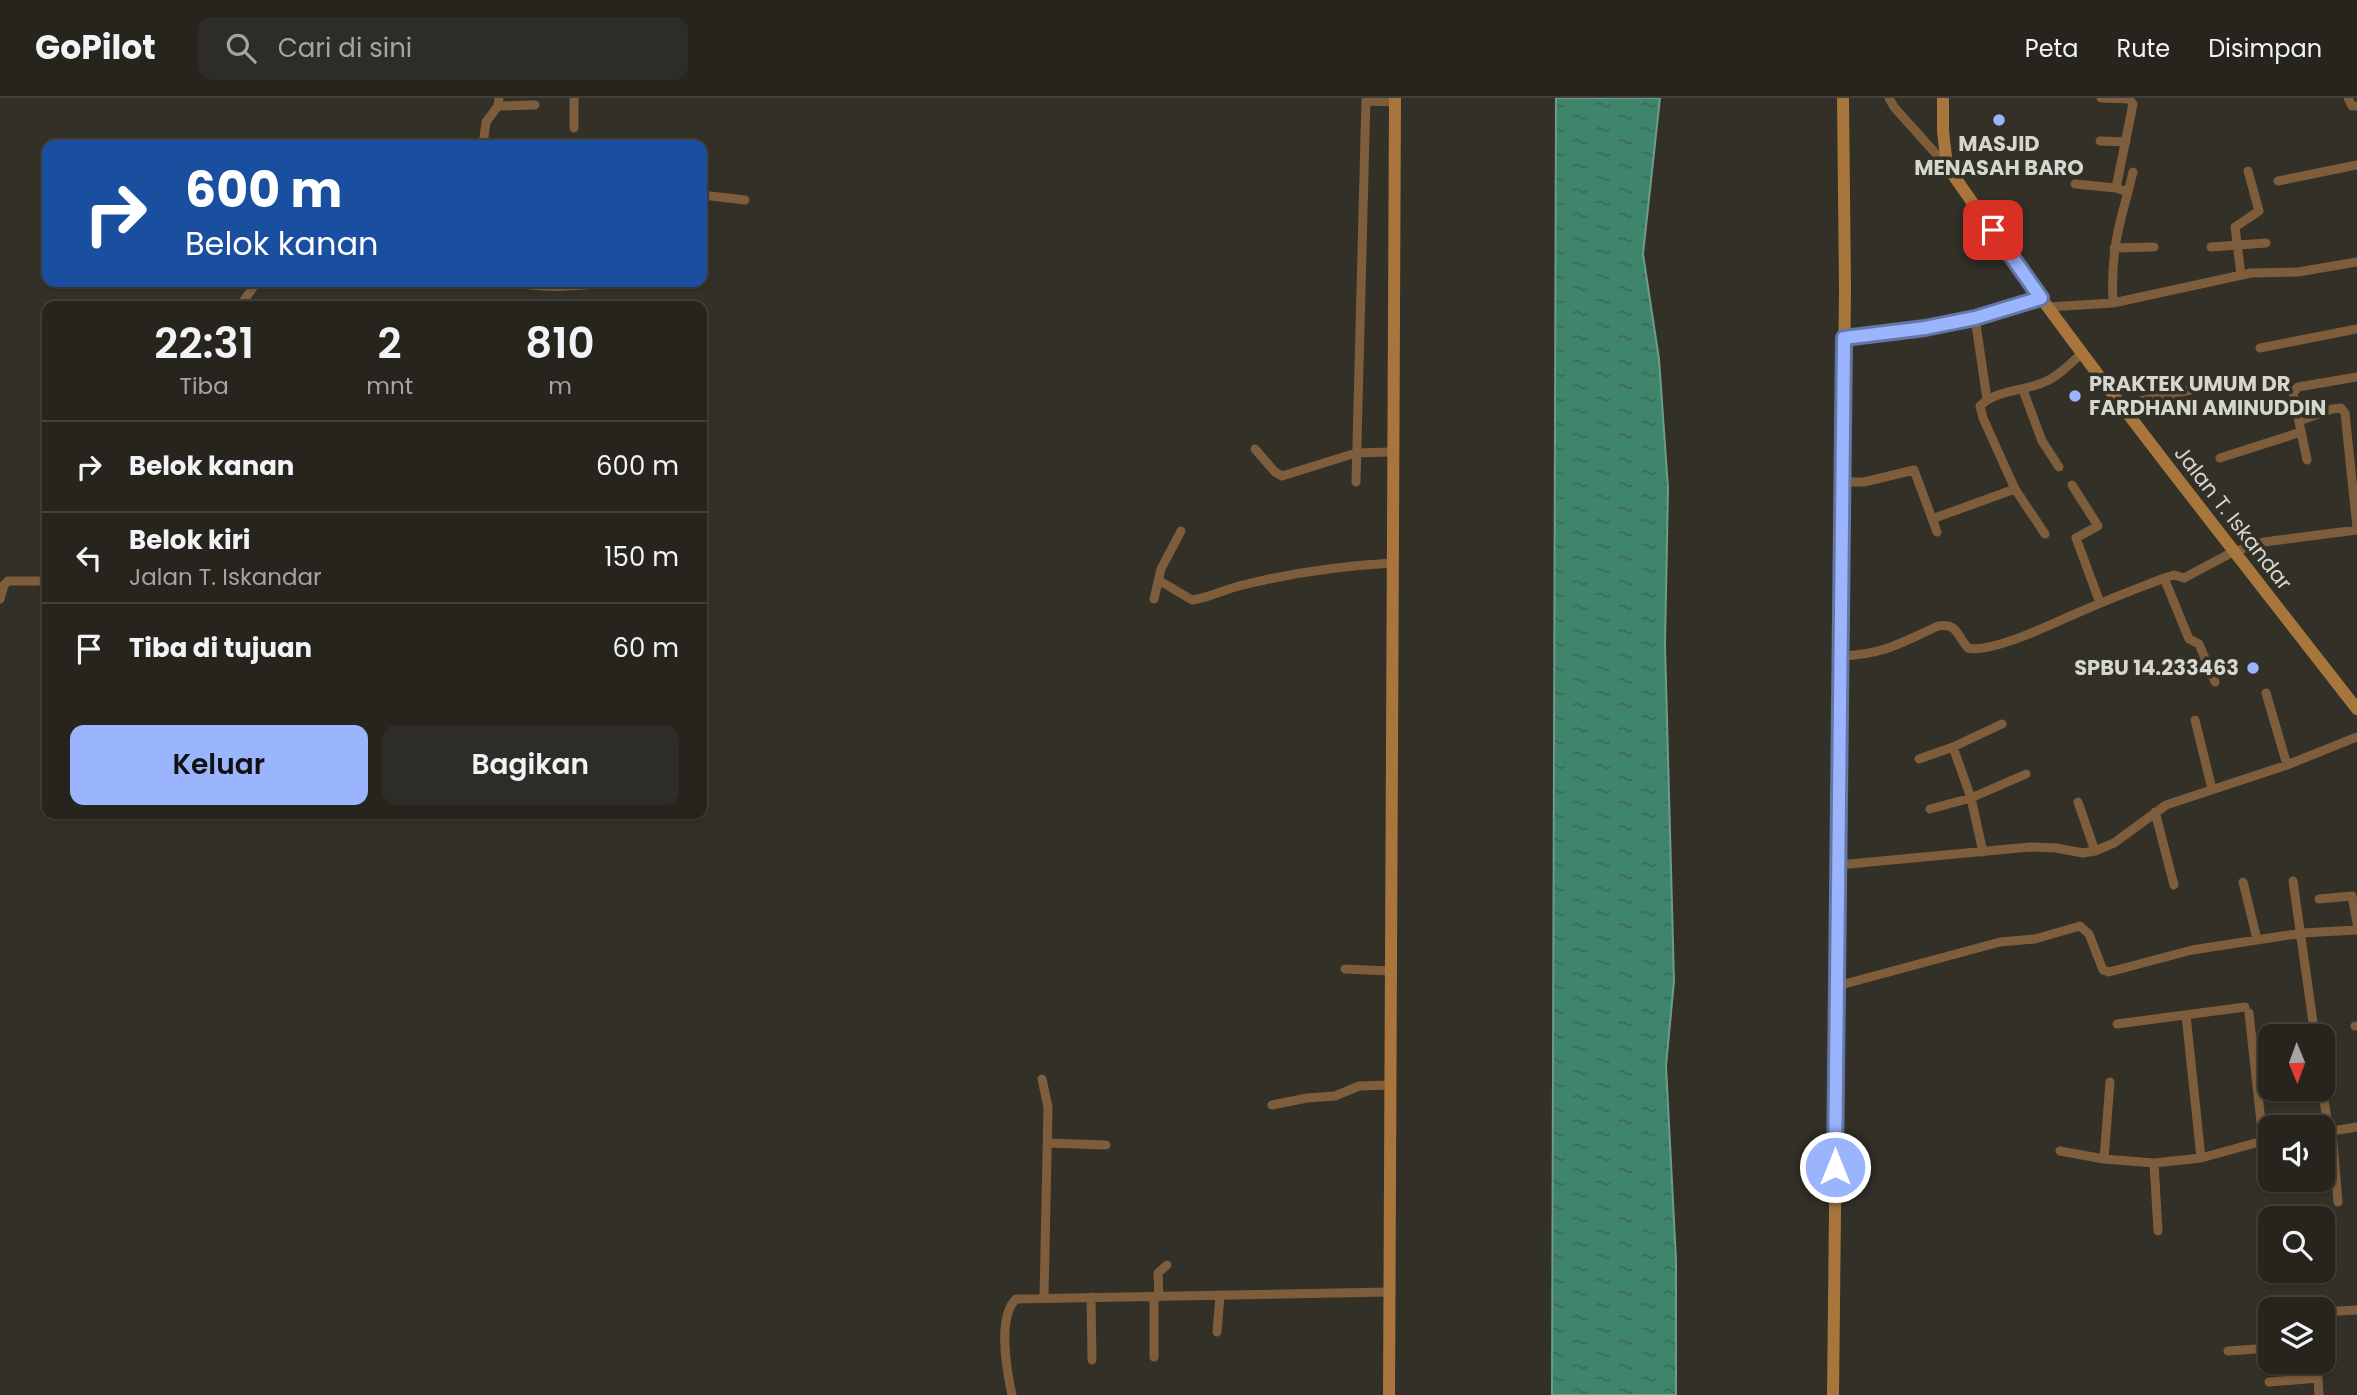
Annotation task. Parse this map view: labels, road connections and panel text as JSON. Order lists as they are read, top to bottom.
{
  "streets": {
    "street": ["Jalan T. Iskandar"]
  },
  "places": ["MASJID MENASAH BARO", "PRAKTEK UMUM DR FARDHANI AMINUDDIN", "SPBU 14.233463"],
  "north": "bottom",
  "page": {
    "header": "GoPilot",
    "search": "Cari di sini",
    "nav": ["Peta", "Rute", "Disimpan"],
    "turn": ["600 m", "Belok kanan"],
    "eta": [
      "22:31",
      "Tiba",
      "2",
      "mnt",
      "810",
      "m"
    ],
    "list": [
      {
        "name": "Belok kanan",
        "value": "600 m"
      },
      {
        "name": "Belok kiri",
        "note": "Jalan T. Iskandar",
        "value": "150 m"
      },
      {
        "name": "Tiba di tujuan",
        "value": "60 m"
      }
    ],
    "buttons": ["Keluar", "Bagikan"]
  }
}
